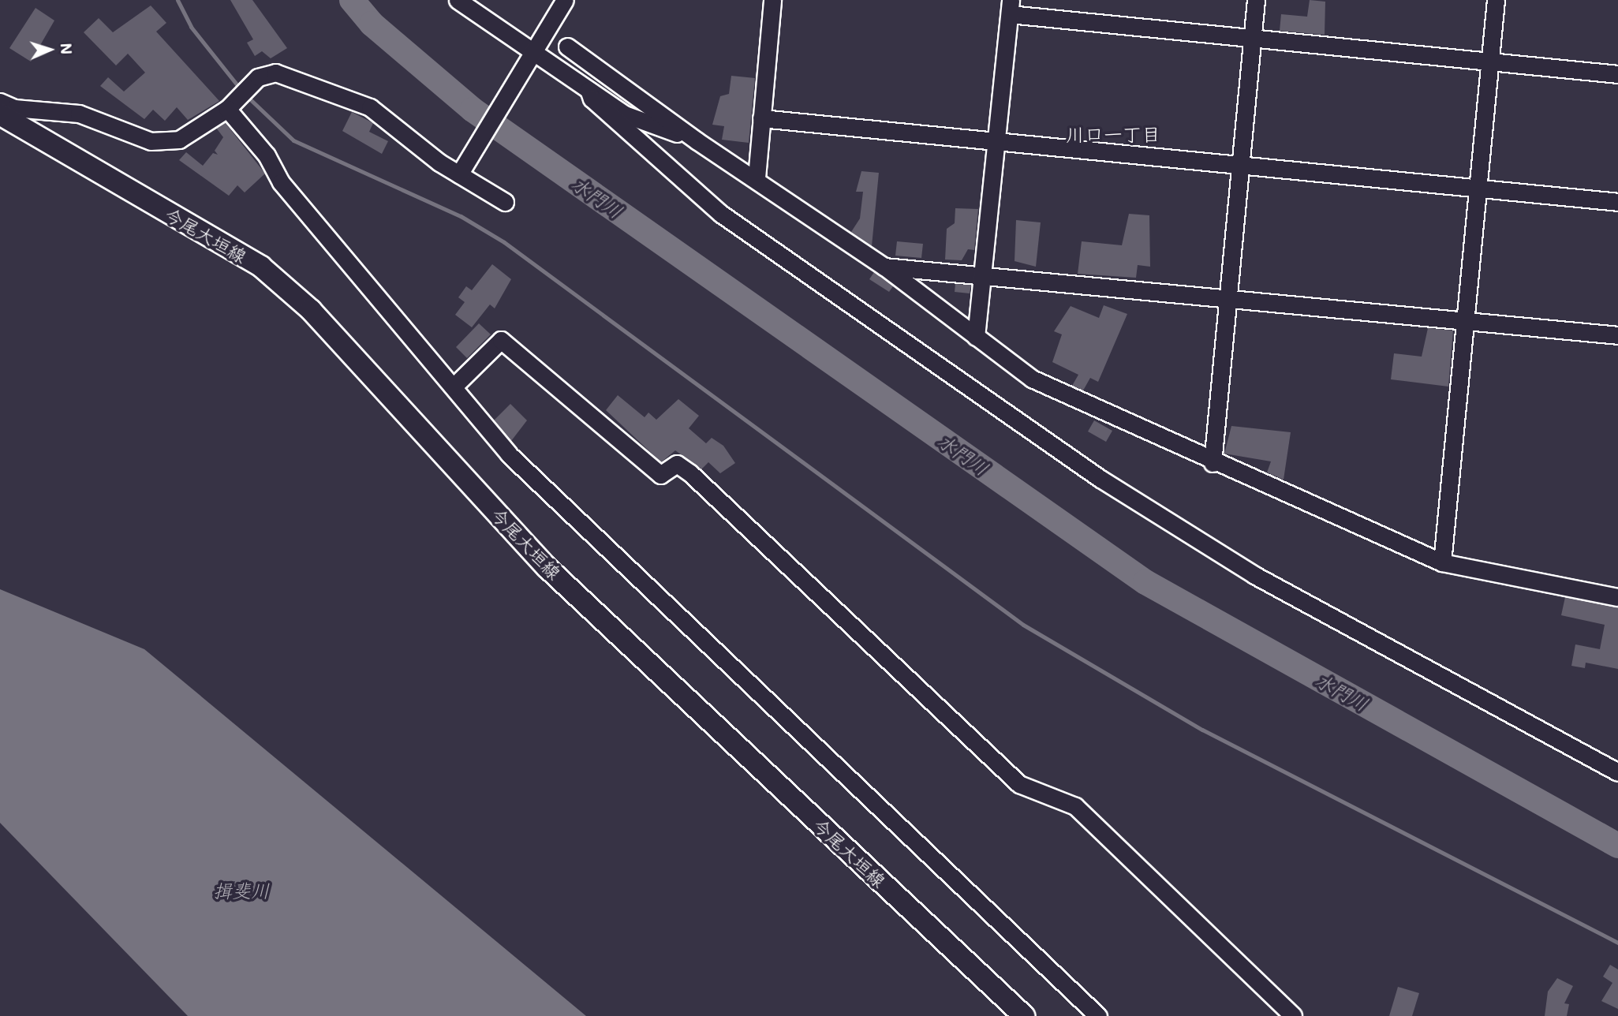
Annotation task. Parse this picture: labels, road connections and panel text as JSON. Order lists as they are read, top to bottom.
{
  "streets": {
    "main road": ["今尾大垣線"]
  },
  "districts": ["川口一丁目"],
  "water": ["水門川", "揖斐川"],
  "north": "right"
}
